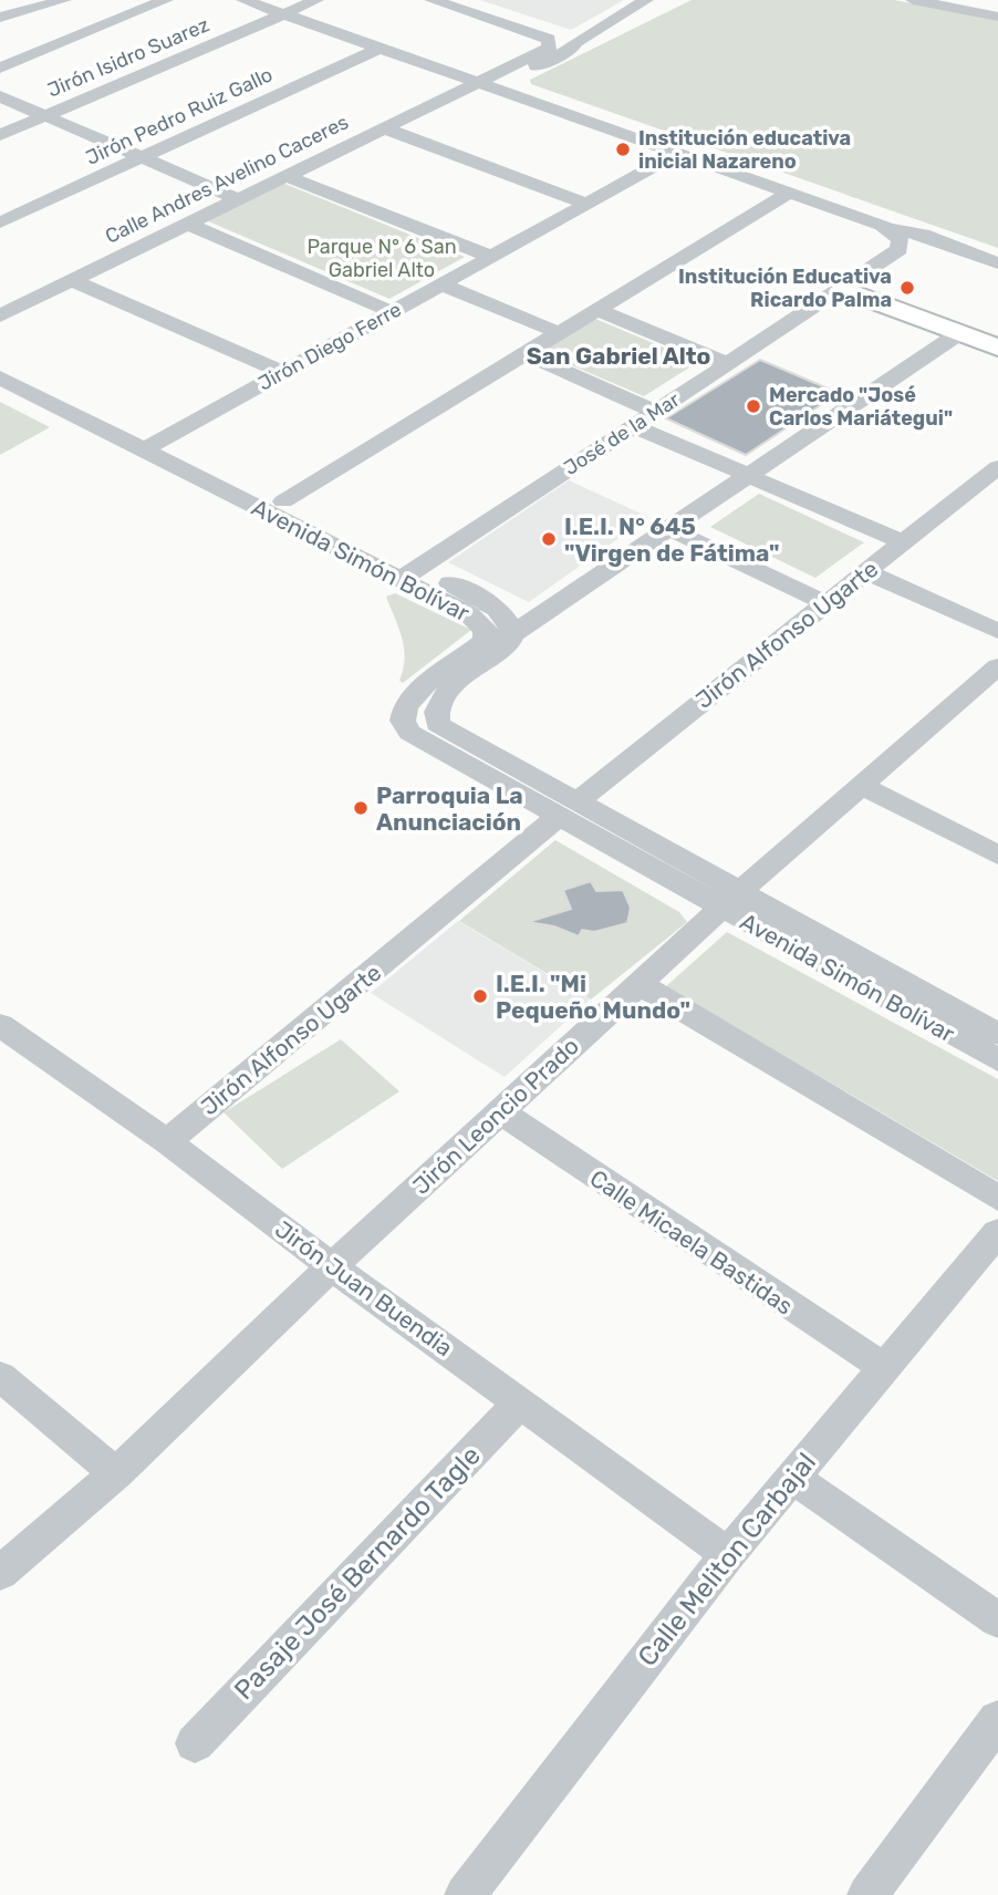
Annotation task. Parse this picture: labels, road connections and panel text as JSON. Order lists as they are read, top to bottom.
{
  "streets": {
    "street": [
      "Jirón Isidro Suarez",
      "Jirón Pedro Ruiz Gallo",
      "Calle Andres Avelino Caceres",
      "Jirón Diego Ferre",
      "José de la Mar",
      "Avenida Simón Bolívar",
      "Jirón Alfonso Ugarte",
      "Jirón Leoncio Prado",
      "Calle Micaela Bastidas",
      "Jirón Juan Buendia",
      "Calle Meliton Carbajal",
      "Pasaje José Bernardo Tagle"
    ]
  },
  "crossings": [
    ["Jirón Diego Ferre", "Avenida Simón Bolívar"],
    ["José de la Mar", "Avenida Simón Bolívar"],
    ["Avenida Simón Bolívar", "Jirón Alfonso Ugarte"],
    ["Avenida Simón Bolívar", "Jirón Leoncio Prado"],
    ["Jirón Alfonso Ugarte", "Jirón Juan Buendia"],
    ["Jirón Leoncio Prado", "Calle Micaela Bastidas"],
    ["Jirón Leoncio Prado", "Jirón Juan Buendia"],
    ["Calle Micaela Bastidas", "Calle Meliton Carbajal"],
    ["Jirón Juan Buendia", "Calle Meliton Carbajal"],
    ["Jirón Juan Buendia", "Pasaje José Bernardo Tagle"]
  ],
  "districts": ["San Gabriel Alto"],
  "parks": ["Parque N° 6 San Gabriel Alto"],
  "places": [
    "Institución educativa inicial Nazareno",
    "Institución Educativa Ricardo Palma",
    "Mercado \"José Carlos Mariátegui\"",
    "I.E.I. N° 645 \"Virgen de Fátima\"",
    "Parroquia La Anunciación",
    "I.E.I. \"Mi Pequeño Mundo\""
  ]
}
